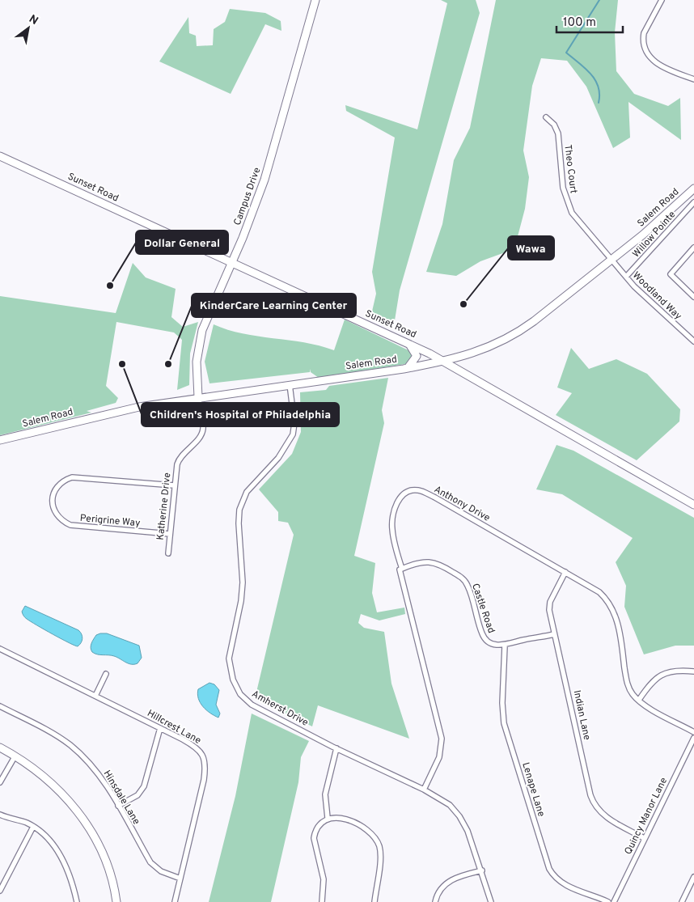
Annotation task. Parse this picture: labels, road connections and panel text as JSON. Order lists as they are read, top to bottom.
{
  "streets": {
    "street": [
      "Theo Court",
      "Sunset Road",
      "Campus Drive",
      "Salem Road",
      "Willow Pointe",
      "Woodland Way",
      "Anthony Drive",
      "Katherine Drive",
      "Perigrine Way",
      "Castle Road",
      "Amherst Drive",
      "Indian Lane",
      "Hillcrest Lane",
      "Lenape Lane",
      "Hinsdale Lane",
      "Quincy Manor Lane"
    ]
  },
  "crossings": [
    ["Theo Court", "Salem Road"],
    ["Theo Court", "Woodland Way"],
    ["Sunset Road", "Campus Drive"],
    ["Sunset Road", "Salem Road"],
    ["Campus Drive", "Salem Road"],
    ["Campus Drive", "Katherine Drive"],
    ["Salem Road", "Woodland Way"],
    ["Salem Road", "Katherine Drive"],
    ["Salem Road", "Amherst Drive"],
    ["Willow Pointe", "Woodland Way"],
    ["Anthony Drive", "Castle Road"],
    ["Anthony Drive", "Amherst Drive"],
    ["Anthony Drive", "Indian Lane"],
    ["Katherine Drive", "Perigrine Way"],
    ["Castle Road", "Lenape Lane"],
    ["Indian Lane", "Quincy Manor Lane"],
    ["Hillcrest Lane", "Hinsdale Lane"]
  ],
  "places": [
    "Dollar General",
    "Wawa",
    "Children's Hospital of Philadelphia",
    "KinderCare Learning Center"
  ],
  "scale_bar": "100 m",
  "north": "top right"
}
